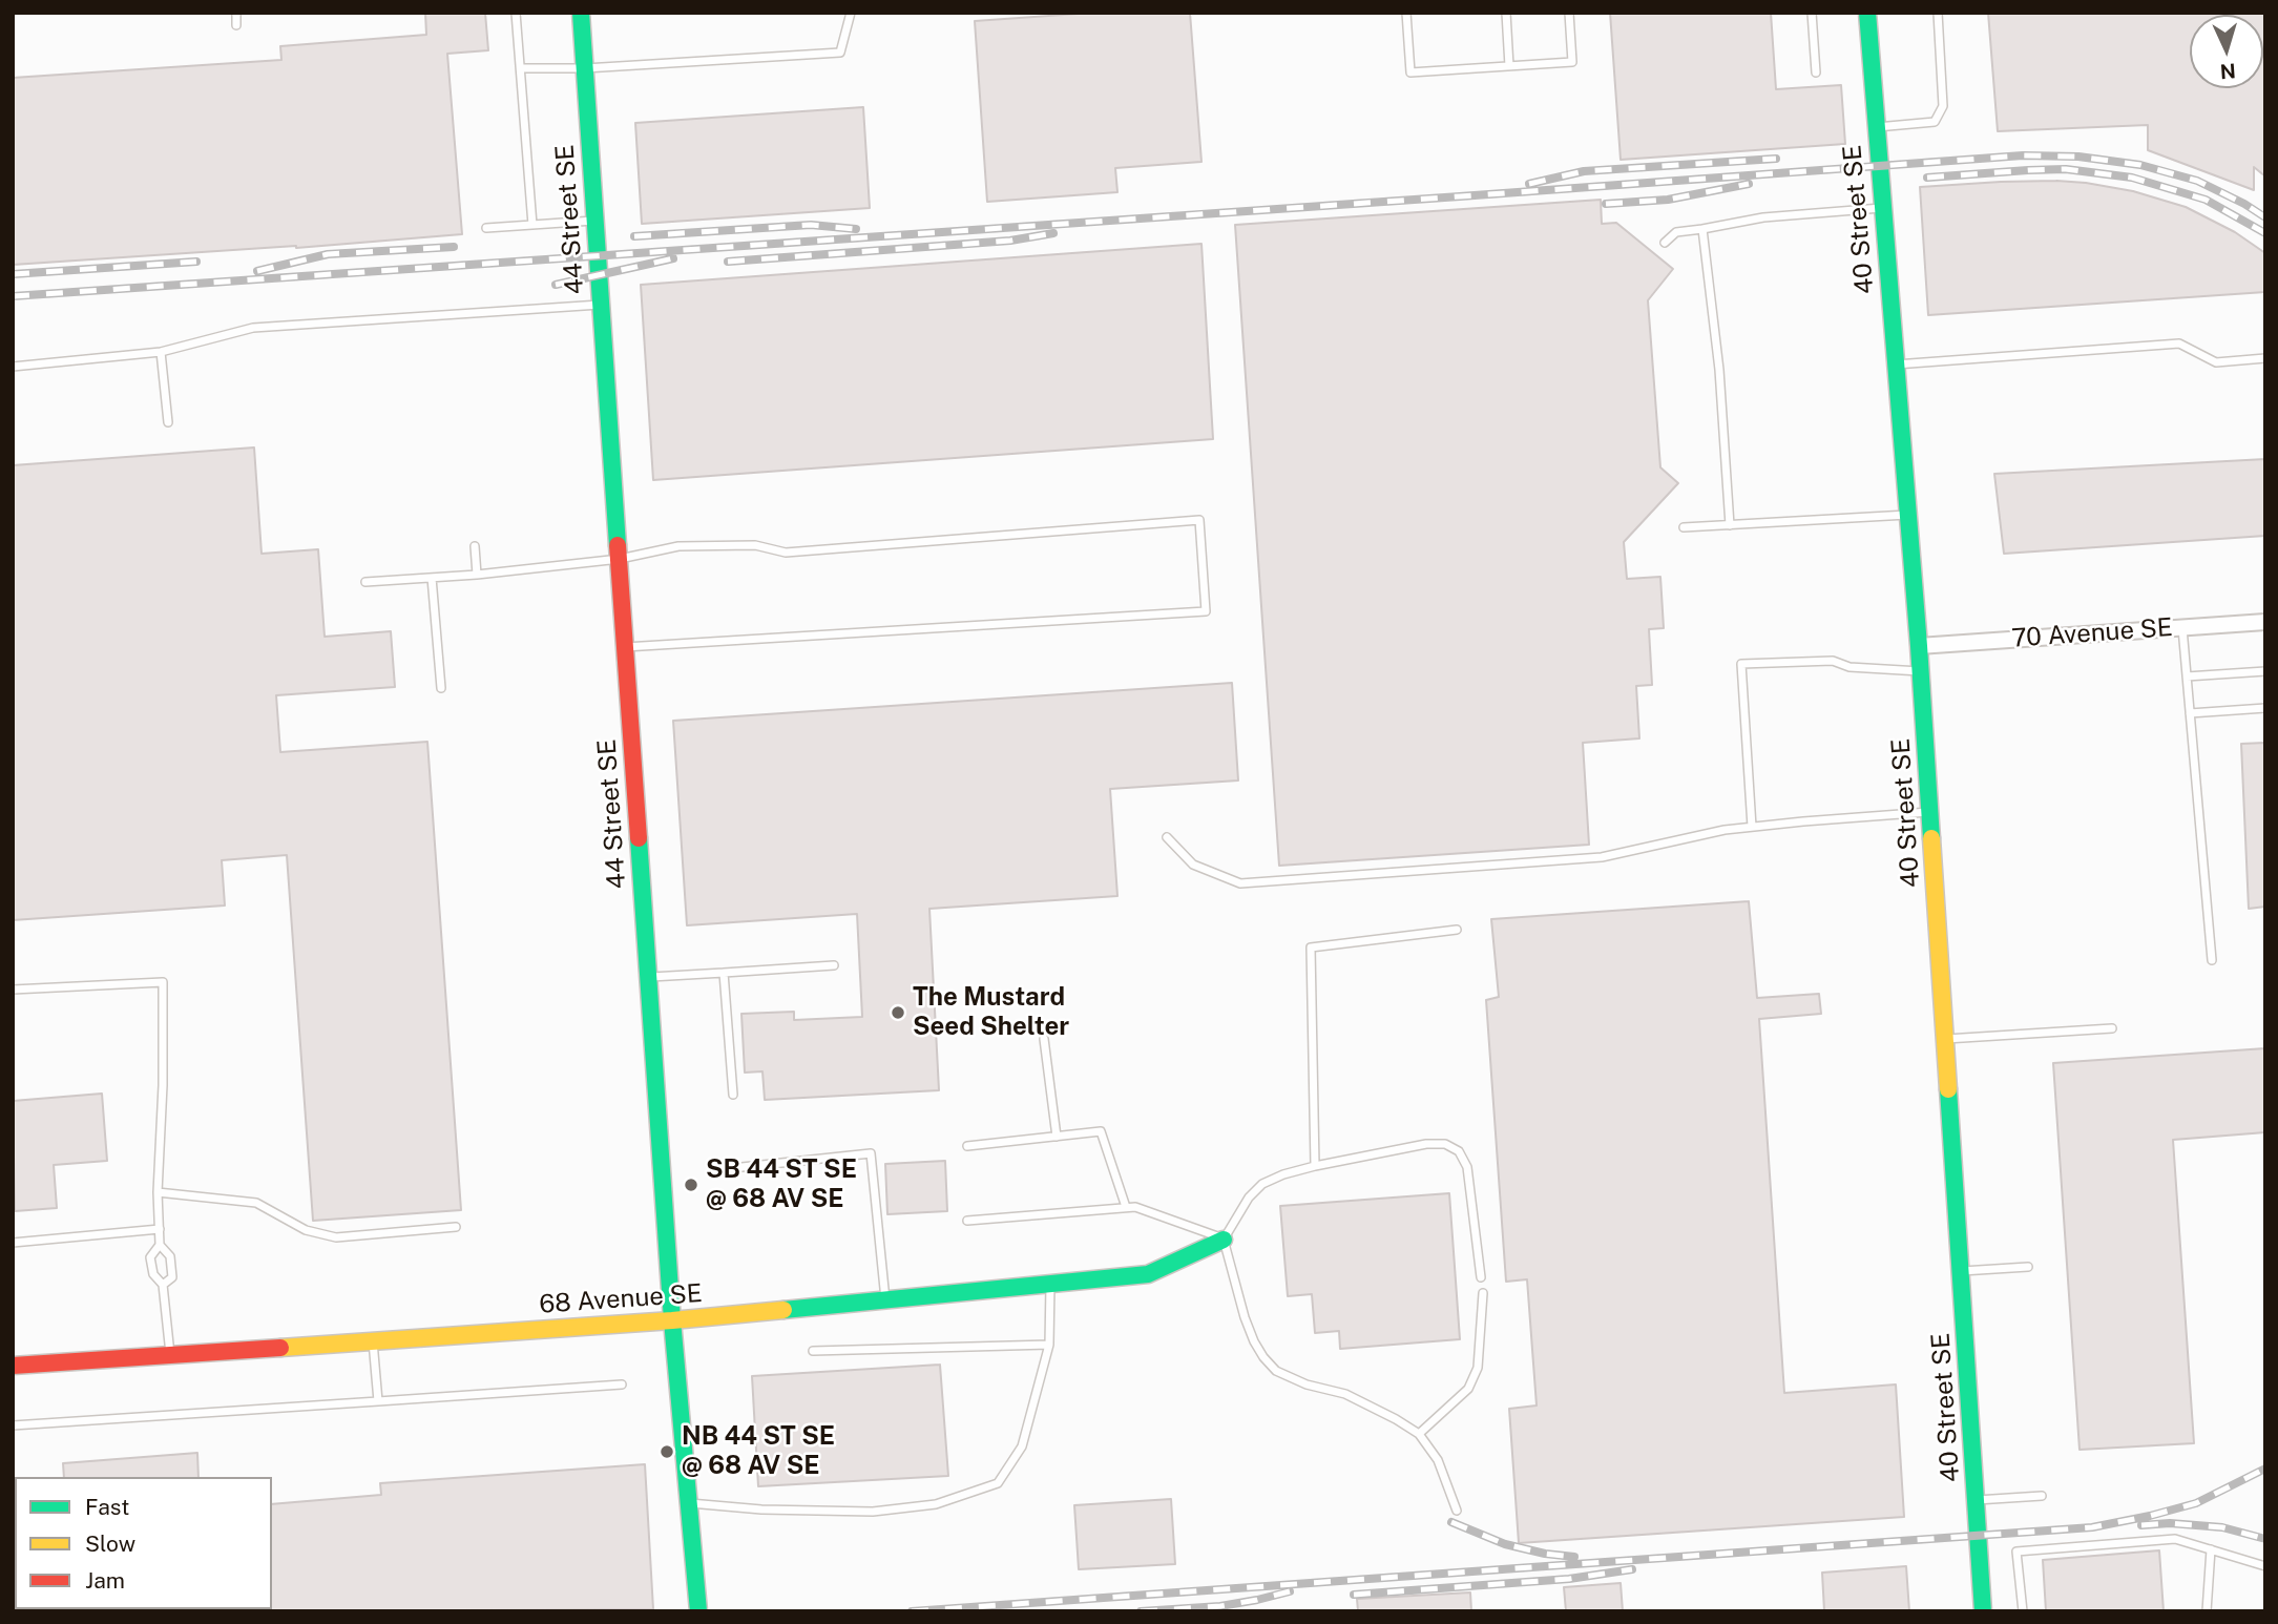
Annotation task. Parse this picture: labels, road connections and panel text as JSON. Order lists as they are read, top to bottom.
{
  "streets": {
    "street": [
      "44 Street SE",
      "40 Street SE",
      "70 Avenue SE",
      "68 Avenue SE"
    ]
  },
  "crossings": [
    ["44 Street SE", "68 Avenue SE"],
    ["40 Street SE", "70 Avenue SE"]
  ],
  "places": ["The Mustard Seed Shelter", "SB 44 ST SE @ 68 AV SE", "NB 44 ST SE @ 68 AV SE"],
  "legend": ["Fast", "Slow", "Jam"],
  "north": "bottom"
}
